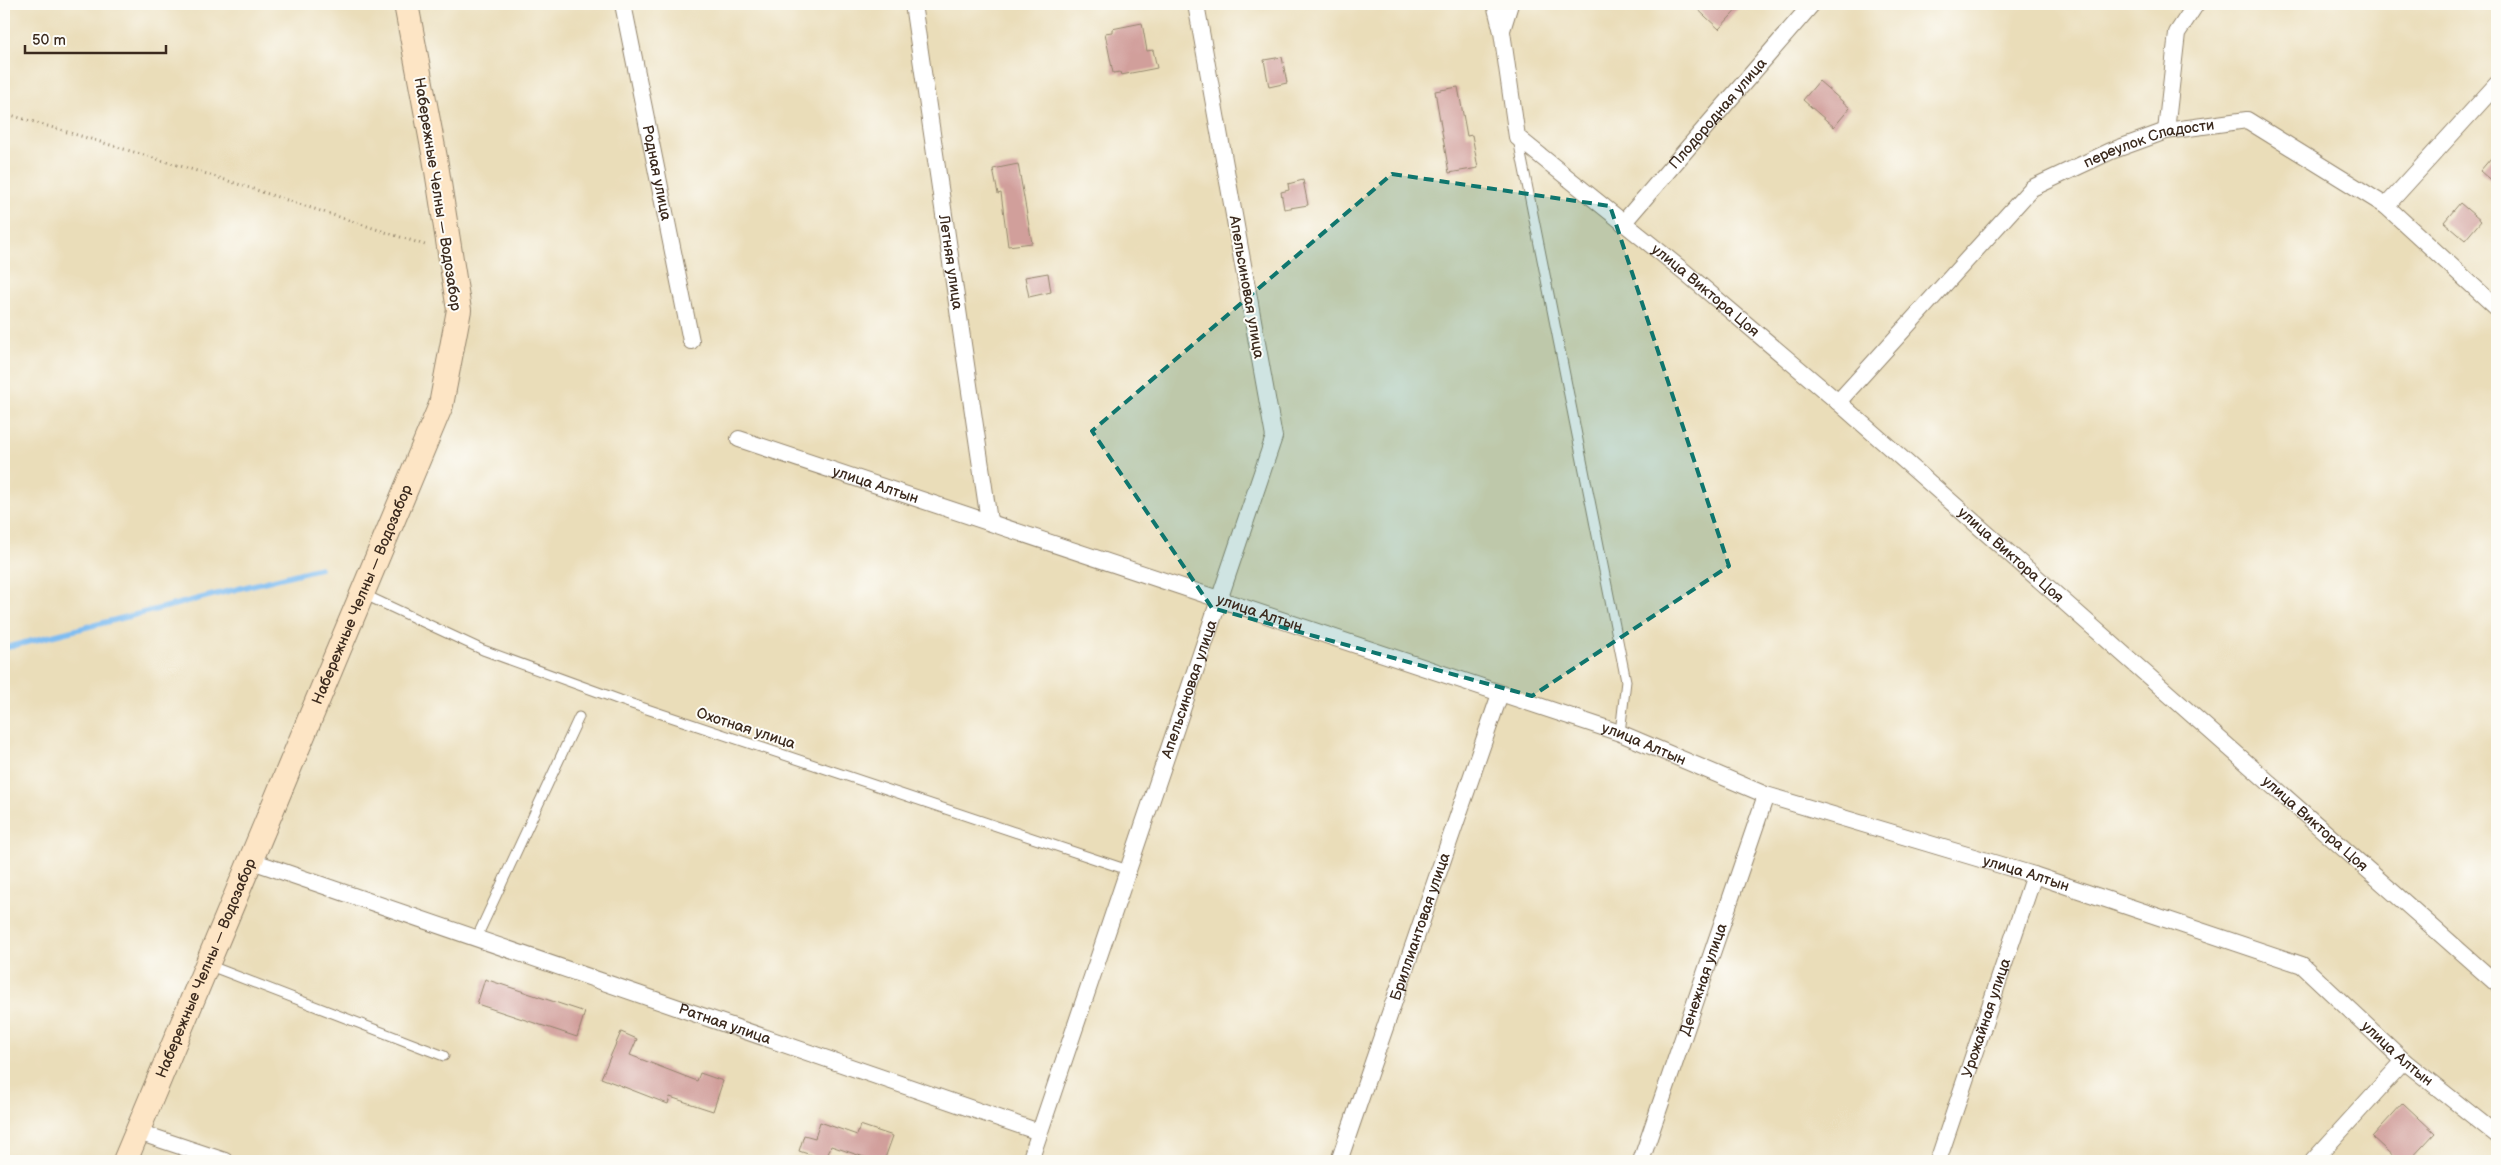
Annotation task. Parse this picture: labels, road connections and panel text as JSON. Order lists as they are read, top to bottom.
{
  "streets": {
    "main road": ["Набережные Челны — Водозабор"],
    "street": [
      "Плодородная улица",
      "переулок Сладости",
      "Родная улица",
      "Летняя улица",
      "Апельсиновая улица",
      "улица Виктора Цоя",
      "улица Алтын",
      "Бриллиантовая улица",
      "Денежная улица",
      "Урожайная улица",
      "Ратная улица"
    ],
    "lane": ["Охотная улица"]
  },
  "crossings": [
    ["Плодородная улица", "улица Виктора Цоя"],
    ["переулок Сладости", "улица Виктора Цоя"],
    ["Набережные Челны — Водозабор", "Охотная улица"],
    ["Набережные Челны — Водозабор", "Ратная улица"],
    ["Летняя улица", "улица Алтын"],
    ["Апельсиновая улица", "улица Алтын"],
    ["Апельсиновая улица", "Охотная улица"],
    ["Апельсиновая улица", "Ратная улица"],
    ["улица Алтын", "Бриллиантовая улица"],
    ["улица Алтын", "Денежная улица"],
    ["улица Алтын", "Урожайная улица"]
  ],
  "scale_bar": "50 m"
}
